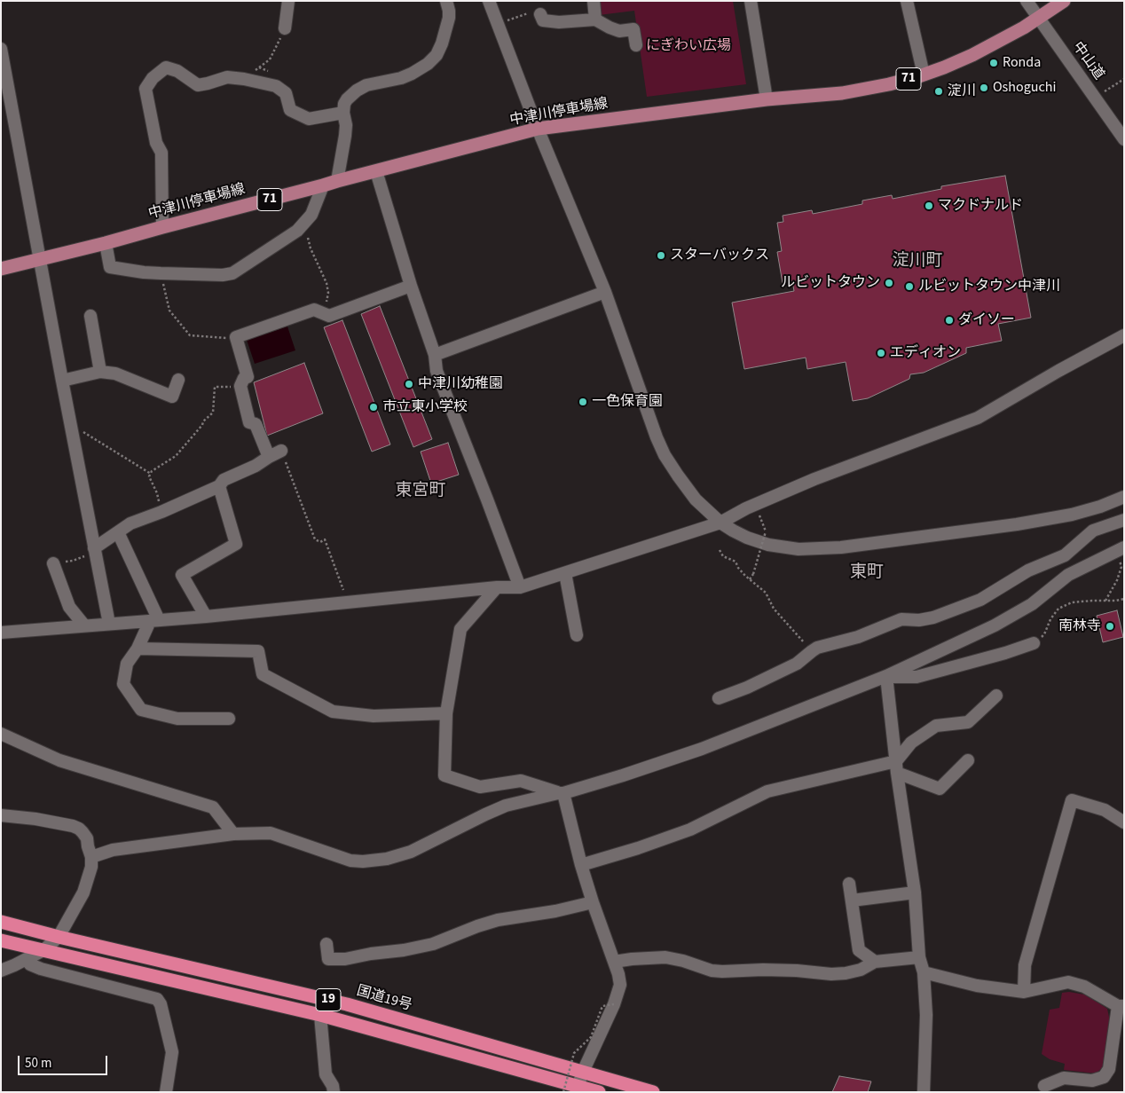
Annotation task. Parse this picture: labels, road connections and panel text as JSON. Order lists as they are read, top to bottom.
{
  "streets": {
    "highway": ["国道19号", "19"],
    "main road": ["71", "中津川停車場線"],
    "street": ["中山道"]
  },
  "crossings": [
    ["中山道", "中津川停車場線"]
  ],
  "districts": ["淀川町", "東宮町", "東町"],
  "parks": ["にぎわい広場"],
  "places": [
    "Ronda",
    "Oshoguchi",
    "淀川",
    "マクドナルド",
    "スターバックス",
    "ルビットタウン",
    "ルビットタウン中津川",
    "ダイソー",
    "エディオン",
    "中津川幼稚園",
    "一色保育園",
    "市立東小学校",
    "南林寺"
  ],
  "scale_bar": "50 m"
}
